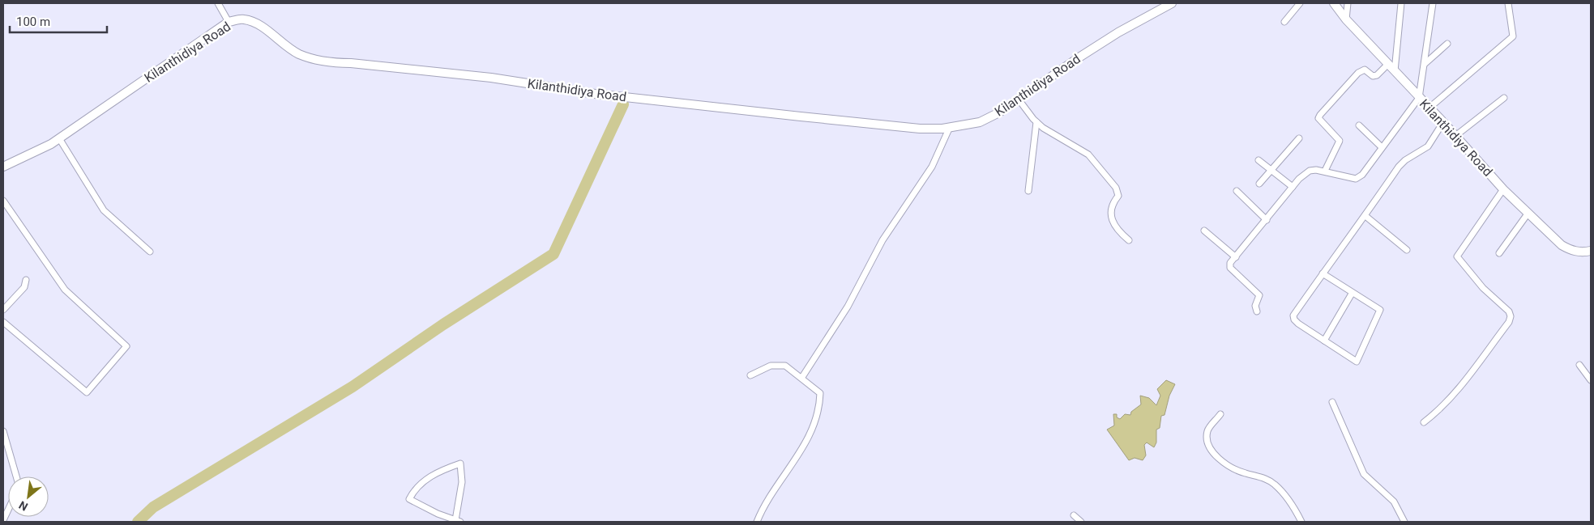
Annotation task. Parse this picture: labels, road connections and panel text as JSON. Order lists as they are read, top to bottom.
{
  "streets": {
    "street": ["Kilanthidiya Road"]
  },
  "scale_bar": "100 m",
  "north": "bottom left"
}
